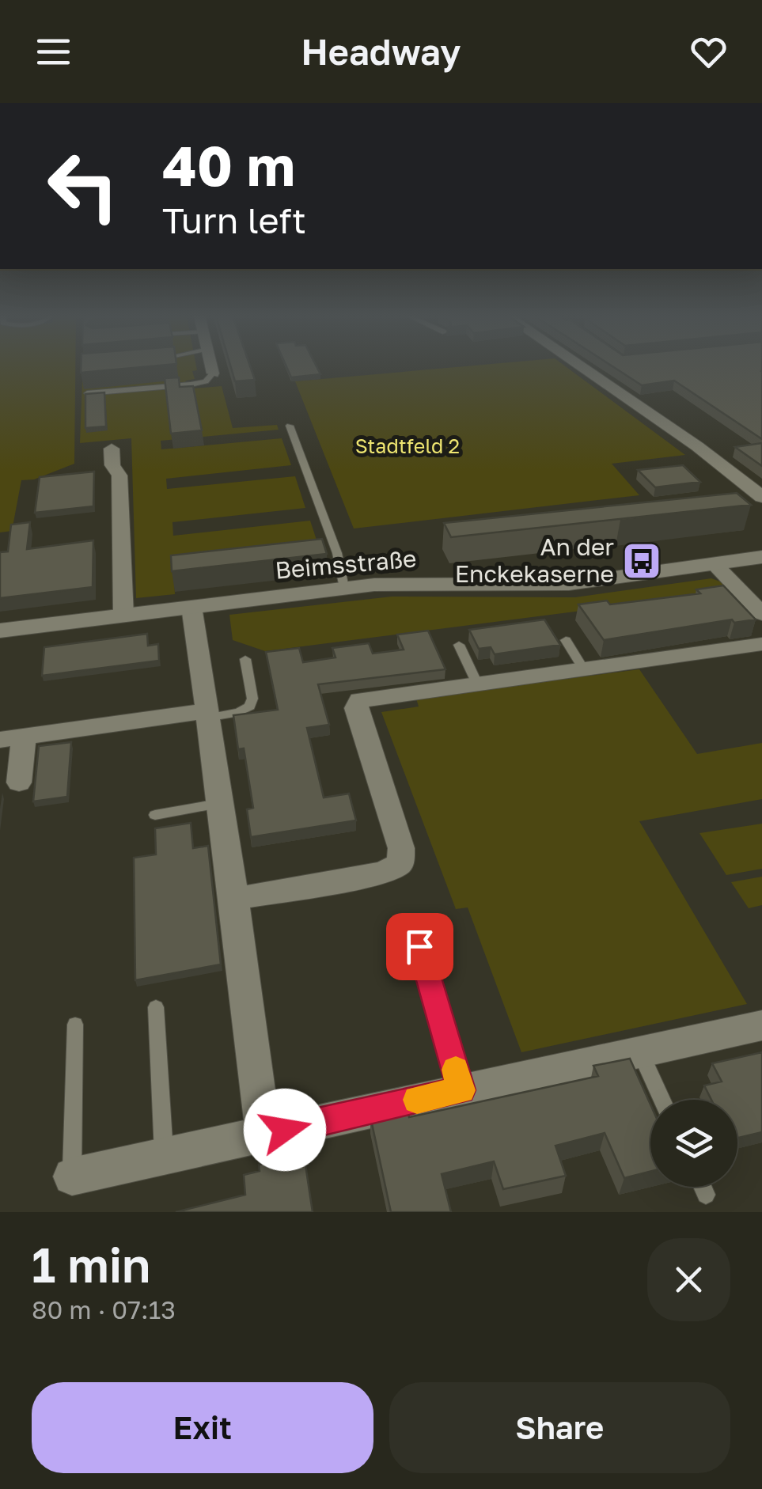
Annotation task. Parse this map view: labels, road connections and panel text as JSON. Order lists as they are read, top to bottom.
{
  "streets": {
    "street": ["Beimsstraße"]
  },
  "parks": ["Stadtfeld 2"],
  "places": {
    "bus stop": ["An der Enckekaserne"]
  },
  "page": {
    "header": "Headway",
    "turn": ["40 m", "Turn left"],
    "heading": ["1 min", "80 m · 07:13"],
    "buttons": ["Exit", "Share"]
  }
}
